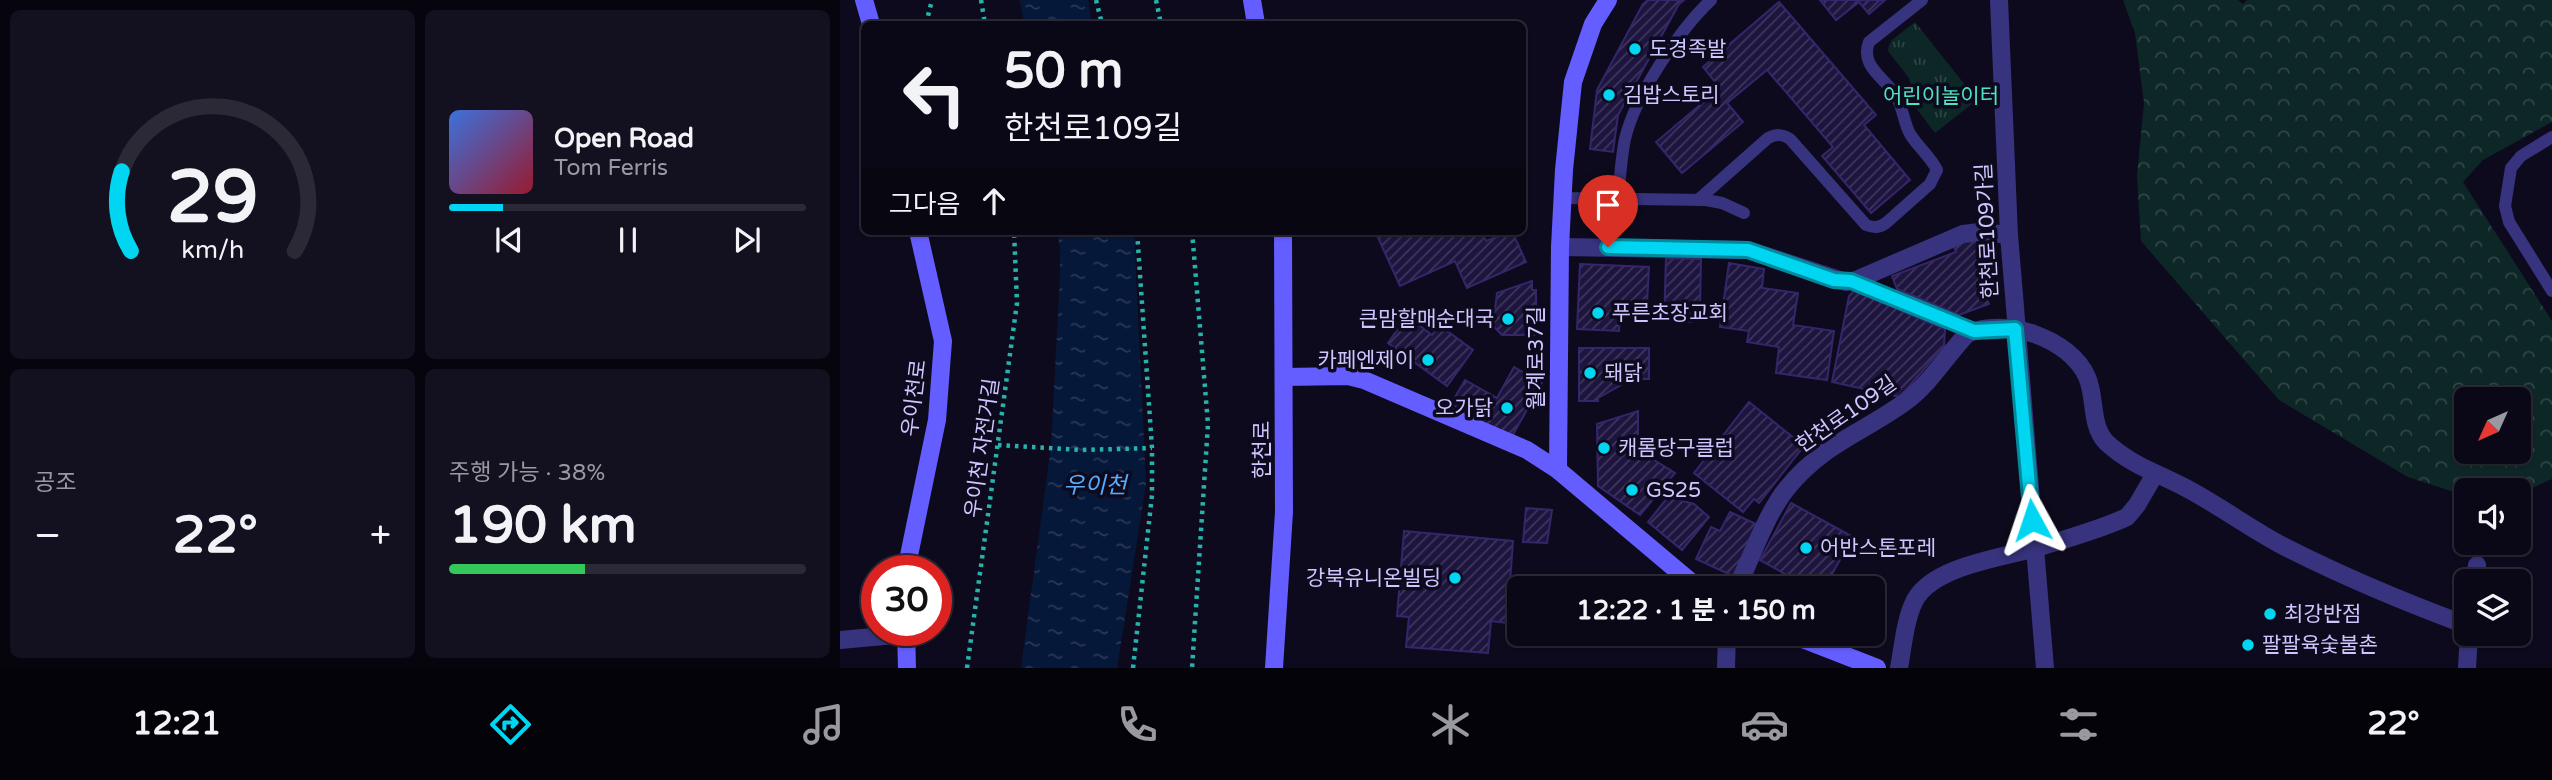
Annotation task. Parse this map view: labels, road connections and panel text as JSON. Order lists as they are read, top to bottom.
{
  "streets": {
    "street": [
      "한천로109가길",
      "월계로37길",
      "우이천로",
      "한천로109길",
      "한천로"
    ],
    "path": ["우이천 자전거길"]
  },
  "water": ["우이천"],
  "parks": ["어린이놀이터"],
  "places": [
    "도경족발",
    "김밥스토리",
    "푸른초장교회",
    "큰맘할매순대국",
    "카페엔제이",
    "돼닭",
    "오가닭",
    "캐롬당구클럽",
    "GS25",
    "어반스톤포레",
    "강북유니온빌딩",
    "최강반점",
    "팔팔육숯불촌"
  ],
  "north": "bottom left",
  "page": {
    "turn": ["50 m", "한천로109길"],
    "song": ["Open Road", "Tom Ferris"],
    "then": "그다음",
    "tile": [
      "공조",
      ["주행 가능 · 38%", "190 km"]
    ],
    "heat": ["−", "22°", "+"],
    "limit": "30",
    "trip": "12:22 · 1 분 · 150 m",
    "tabs": ["12:21", "22°"],
    "gauge": ["29", "km/h"]
  }
}
